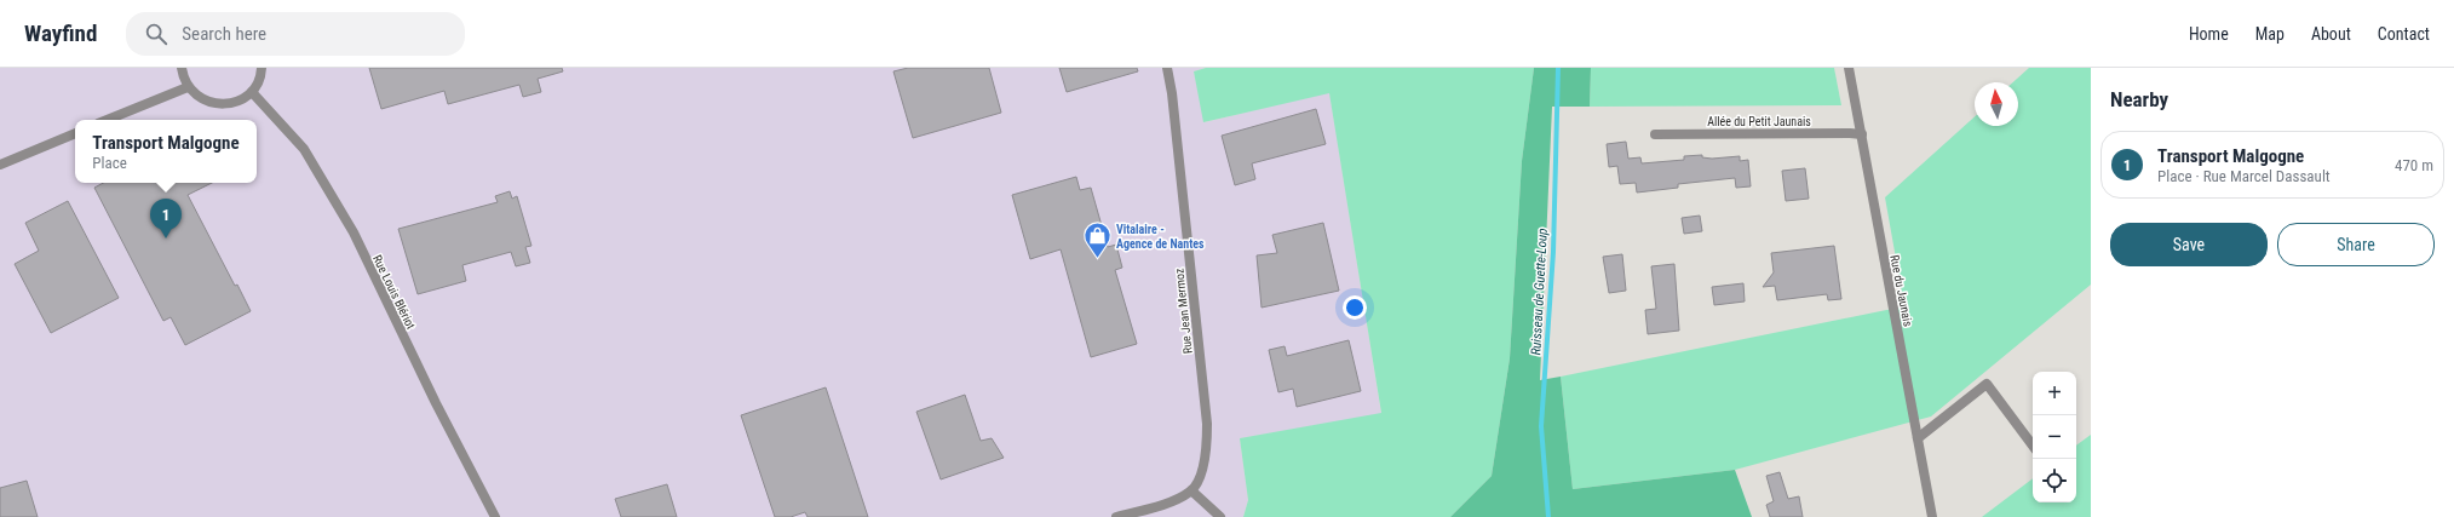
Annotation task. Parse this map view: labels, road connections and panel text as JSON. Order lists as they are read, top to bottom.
{
  "streets": {
    "street": [
      "Allée du Petit Jaunais",
      "Rue du Jaunais",
      "Rue Louis Blériot",
      "Rue Jean Mermoz"
    ]
  },
  "crossings": [
    ["Allée du Petit Jaunais", "Rue du Jaunais"]
  ],
  "water": ["Ruisseau de Guette-Loup"],
  "places": {
    "shop": ["Vitalaire - Agence de Nantes"]
  },
  "north": "top",
  "page": {
    "header": "Wayfind",
    "search": "Search here",
    "nav": [
      "Home",
      "Map",
      "About",
      "Contact"
    ],
    "heading": "Nearby",
    "popup": ["Transport Malgogne", "Place"],
    "list": [
      {
        "mark": "1",
        "name": "Transport Malgogne",
        "note": "Place · Rue Marcel Dassault",
        "value": "470 m"
      }
    ],
    "pins": "1",
    "buttons": ["Save", "Share"],
    "map_buttons": ["+", "−"]
  }
}
